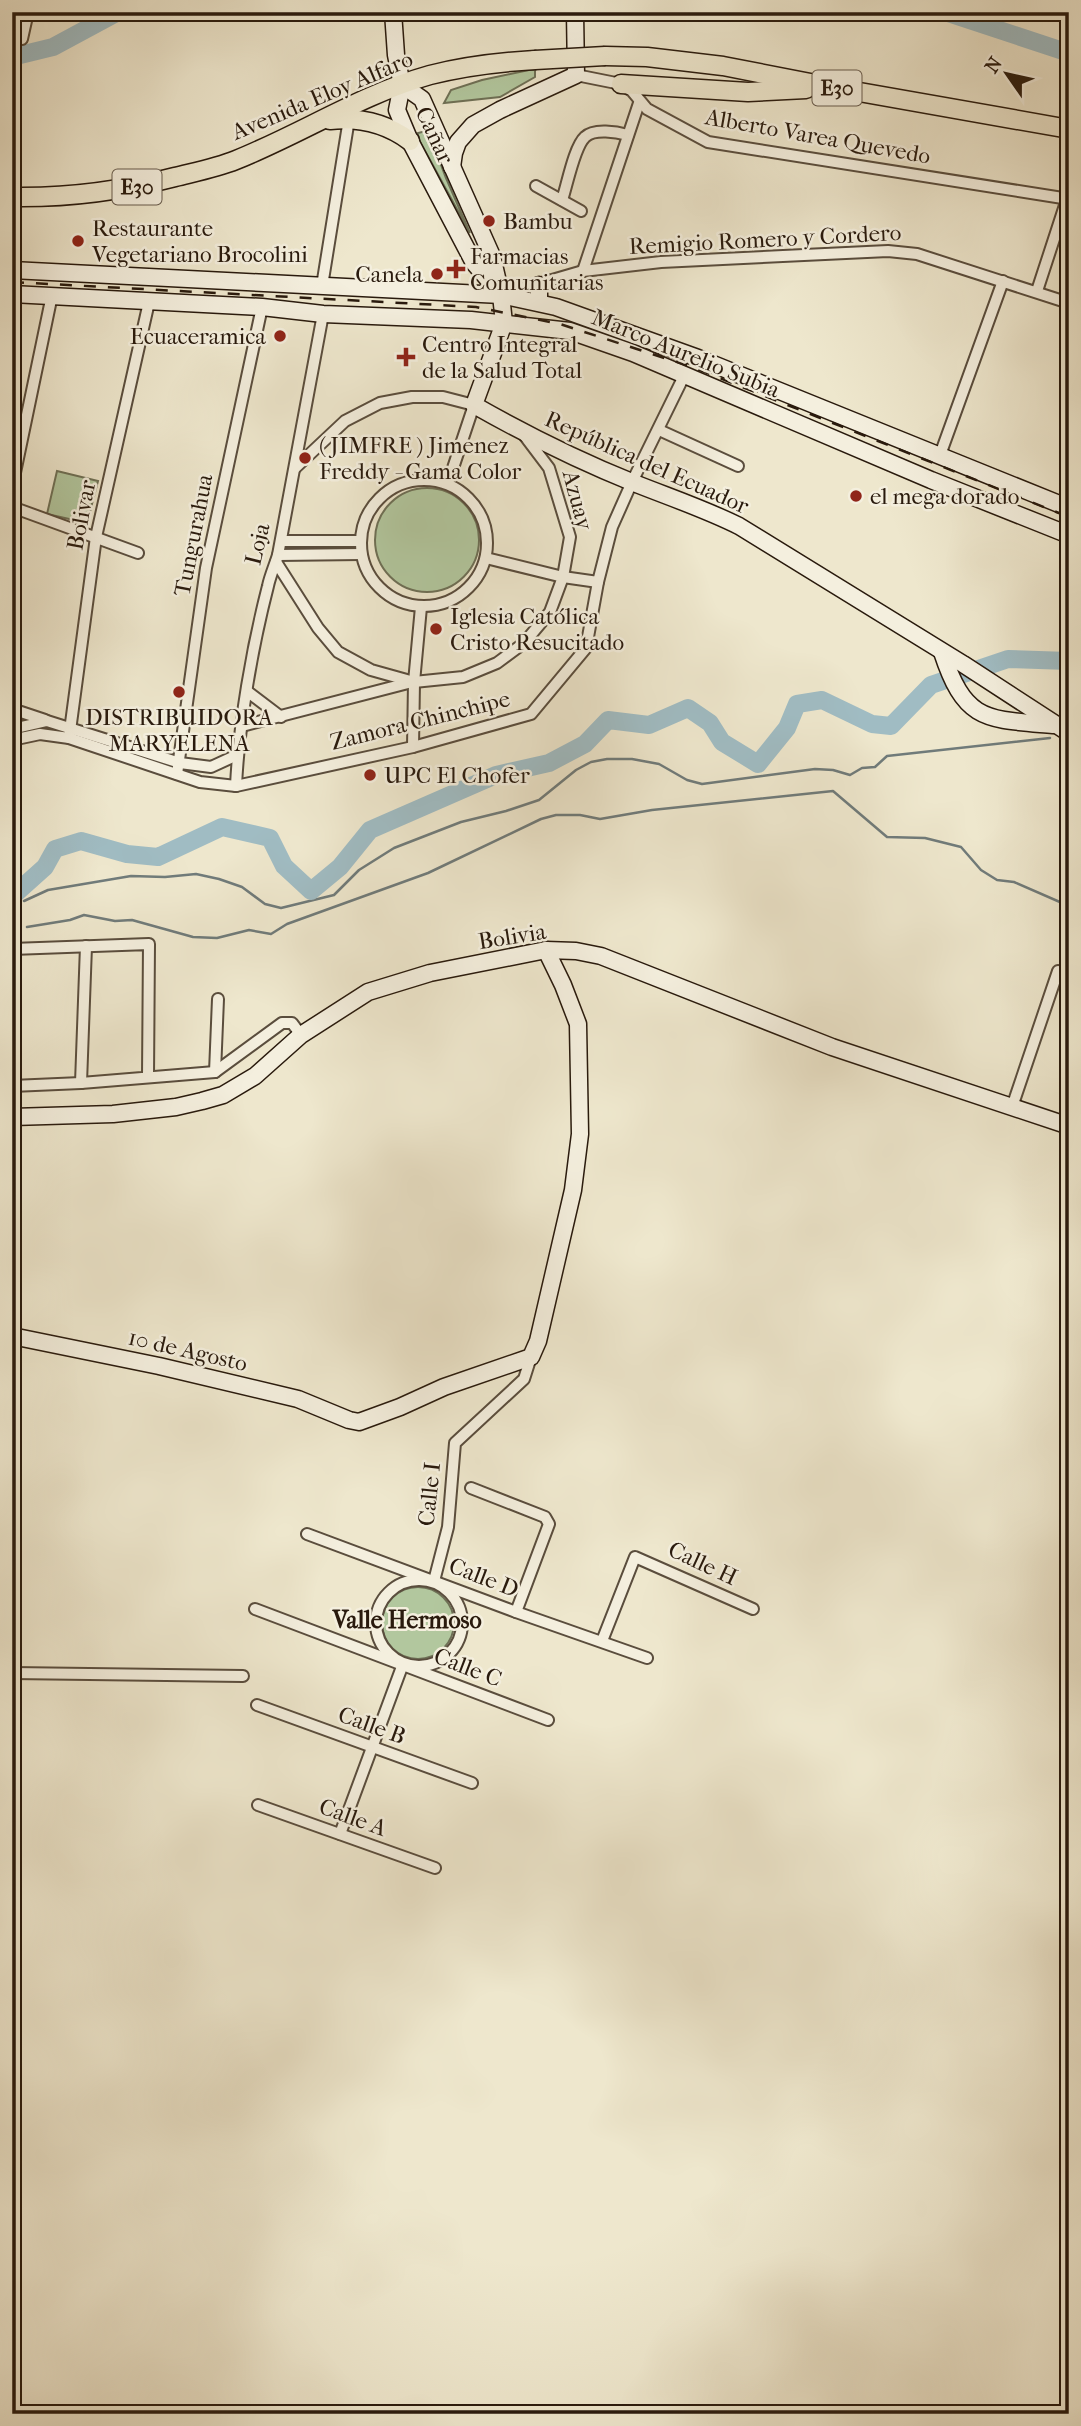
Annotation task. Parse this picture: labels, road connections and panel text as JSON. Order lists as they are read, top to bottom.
{
  "streets": {
    "main road": ["E30", "Avenida Eloy Alfaro"],
    "street": [
      "Cañar",
      "Alberto Varea Quevedo",
      "Remigio Romero y Cordero",
      "Marco Aurelio Subia",
      "República del Ecuador",
      "Azuay",
      "Bolivar",
      "Tungurahua",
      "Loja",
      "Zamora Chinchipe",
      "Bolivia",
      "10 de Agosto",
      "Calle I",
      "Calle H",
      "Calle D",
      "Calle C",
      "Calle B",
      "Calle A"
    ]
  },
  "crossings": [
    ["Avenida Eloy Alfaro", "Cañar"],
    ["Cañar", "Remigio Romero y Cordero"],
    ["Cañar", "Marco Aurelio Subia"],
    ["Cañar", "República del Ecuador"],
    ["Remigio Romero y Cordero", "Marco Aurelio Subia"],
    ["Marco Aurelio Subia", "Bolivar"],
    ["Marco Aurelio Subia", "Tungurahua"],
    ["Marco Aurelio Subia", "Loja"],
    ["Marco Aurelio Subia", "Zamora Chinchipe"],
    ["República del Ecuador", "Azuay"],
    ["República del Ecuador", "Zamora Chinchipe"],
    ["Azuay", "Loja"],
    ["Tungurahua", "Zamora Chinchipe"],
    ["Loja", "Zamora Chinchipe"],
    ["10 de Agosto", "Calle I"],
    ["Calle I", "Calle D"],
    ["Calle I", "Calle C"],
    ["Calle H", "Calle D"],
    ["Calle D", "Calle C"]
  ],
  "districts": ["Valle Hermoso"],
  "places": {
    "other": [
      "Bambu",
      "Restaurante Vegetariano Brocolini",
      "Canela",
      "Ecuaceramica",
      "( JIMFRE ) Jimenez Freddy - Gama Color",
      "el mega dorado",
      "Iglesia Católica Cristo Resucitado",
      "DISTRIBUIDORA MARYELENA",
      "UPC El Chofer"
    ],
    "health": ["Farmacias Comunitarias", "Centro Integral de la Salud Total"]
  },
  "north": "top left"
}
